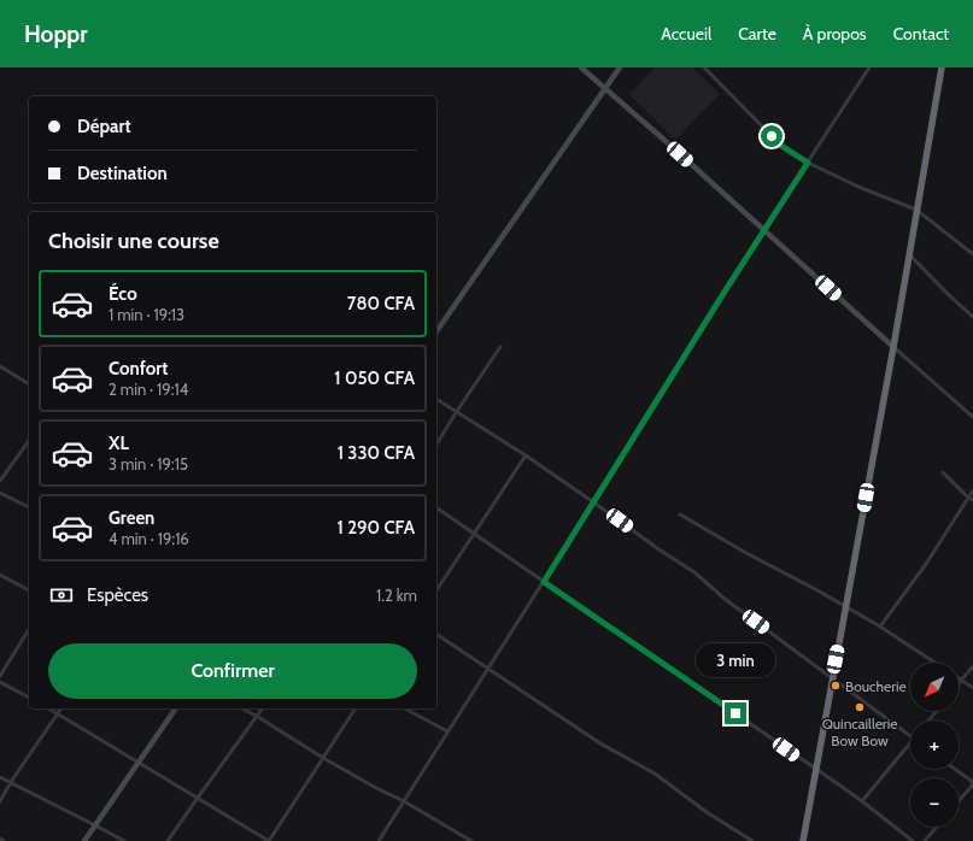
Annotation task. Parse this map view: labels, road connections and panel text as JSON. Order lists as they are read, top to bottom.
{
  "places": ["Boucherie", "Quincaillerie Bow Bow"],
  "north": "bottom left",
  "page": {
    "header": "Hoppr",
    "nav": [
      "Accueil",
      "Carte",
      "À propos",
      "Contact"
    ],
    "banner": ["Départ", "Destination"],
    "heading": "Choisir une course",
    "list": [
      {
        "name": "Éco",
        "note": "1 min · 19:13",
        "value": "780 CFA"
      },
      {
        "name": "Confort",
        "note": "2 min · 19:14",
        "value": "1 050 CFA"
      },
      {
        "name": "XL",
        "note": "3 min · 19:15",
        "value": "1 330 CFA"
      },
      {
        "name": "Green",
        "note": "4 min · 19:16",
        "value": "1 290 CFA"
      }
    ],
    "pay": ["Espèces", "1.2 km"],
    "buttons": "Confirmer",
    "bubble": "3 min",
    "map_buttons": ["+", "−"]
  }
}
